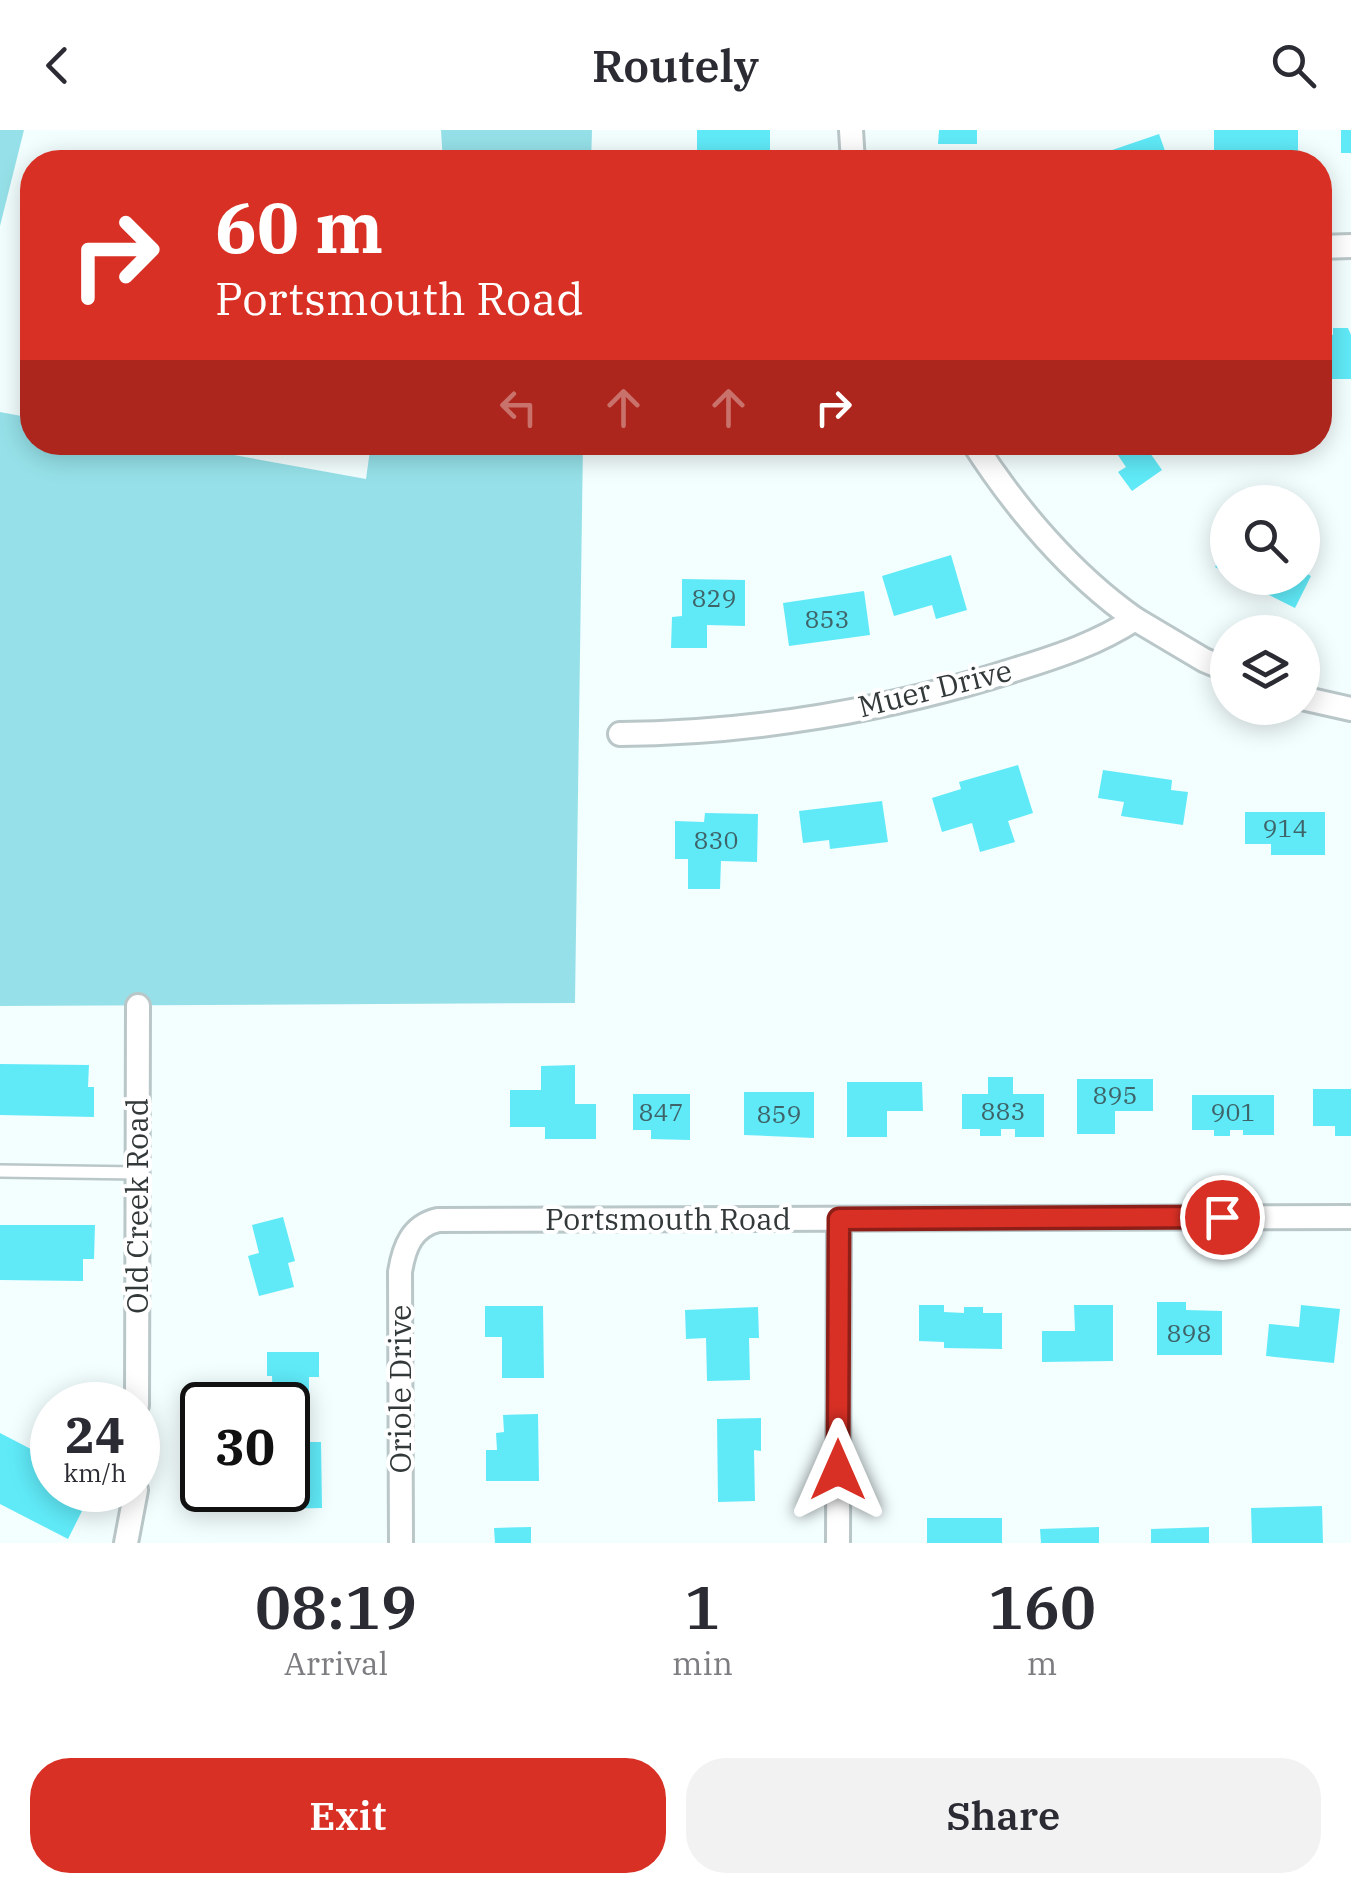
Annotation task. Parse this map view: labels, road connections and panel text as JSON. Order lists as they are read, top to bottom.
{
  "streets": {
    "street": [
      "Muer Drive",
      "Old Creek Road",
      "Portsmouth Road",
      "Oriole Drive"
    ]
  },
  "crossings": [
    ["Portsmouth Road", "Oriole Drive"]
  ],
  "house_numbers": [
    "829",
    "853",
    "914",
    "830",
    "895",
    "883",
    "847",
    "901",
    "859",
    "898"
  ],
  "page": {
    "header": "Routely",
    "turn": ["60 m", "Portsmouth Road"],
    "speed": "24 km/h",
    "limit": "30",
    "eta": [
      "08:19",
      "Arrival",
      "1",
      "min",
      "160",
      "m"
    ],
    "buttons": ["Exit", "Share"]
  }
}
